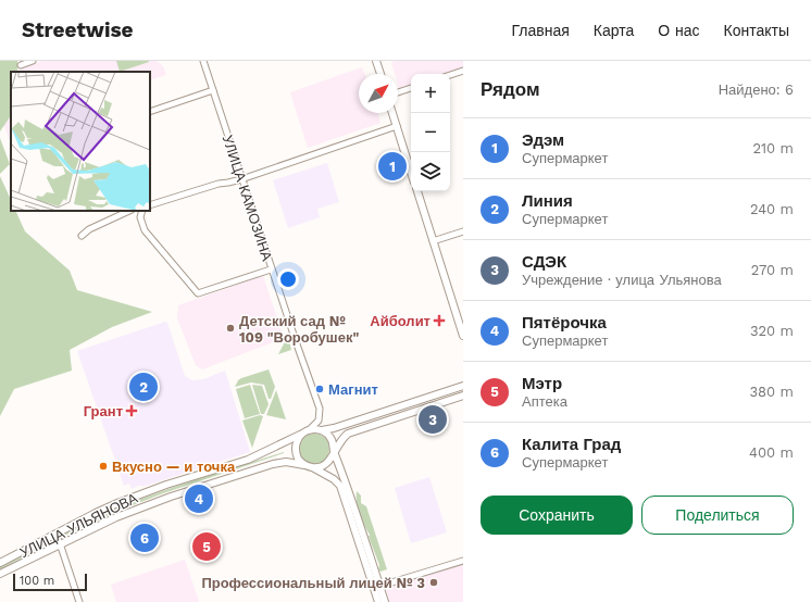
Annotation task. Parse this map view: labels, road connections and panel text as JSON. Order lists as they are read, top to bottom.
{
  "streets": {
    "main road": ["УЛИЦА УЛЬЯНОВА"],
    "street": ["УЛИЦА КАМОЗИНА"]
  },
  "crossings": [
    ["УЛИЦА КАМОЗИНА", "УЛИЦА УЛЬЯНОВА"]
  ],
  "places": {
    "health": ["Айболит", "Грант"],
    "other": [
      "Детский сад № 109 \"Воробушек\"",
      "Магнит",
      "Вкусно — и точка",
      "Профессиональный лицей № 3"
    ]
  },
  "scale_bar": "100 m",
  "north": "top right",
  "page": {
    "header": "Streetwise",
    "nav": [
      "Главная",
      "Карта",
      "О нас",
      "Контакты"
    ],
    "heading": ["Рядом", "Найдено: 6"],
    "map_buttons": ["+", "−"],
    "list": [
      {
        "mark": "1",
        "name": "Эдэм",
        "note": "Супермаркет",
        "value": "210 m"
      },
      {
        "mark": "2",
        "name": "Линия",
        "note": "Супермаркет",
        "value": "240 m"
      },
      {
        "mark": "3",
        "name": "СДЭК",
        "note": "Учреждение · улица Ульянова",
        "value": "270 m"
      },
      {
        "mark": "4",
        "name": "Пятёрочка",
        "note": "Супермаркет",
        "value": "320 m"
      },
      {
        "mark": "5",
        "name": "Мэтр",
        "note": "Аптека",
        "value": "380 m"
      },
      {
        "mark": "6",
        "name": "Калита Град",
        "note": "Супермаркет",
        "value": "400 m"
      }
    ],
    "pins": [
      "1",
      "2",
      "3",
      "4",
      "6",
      "5"
    ],
    "buttons": ["Сохранить", "Поделиться"],
    "scale": "100 m"
  }
}
